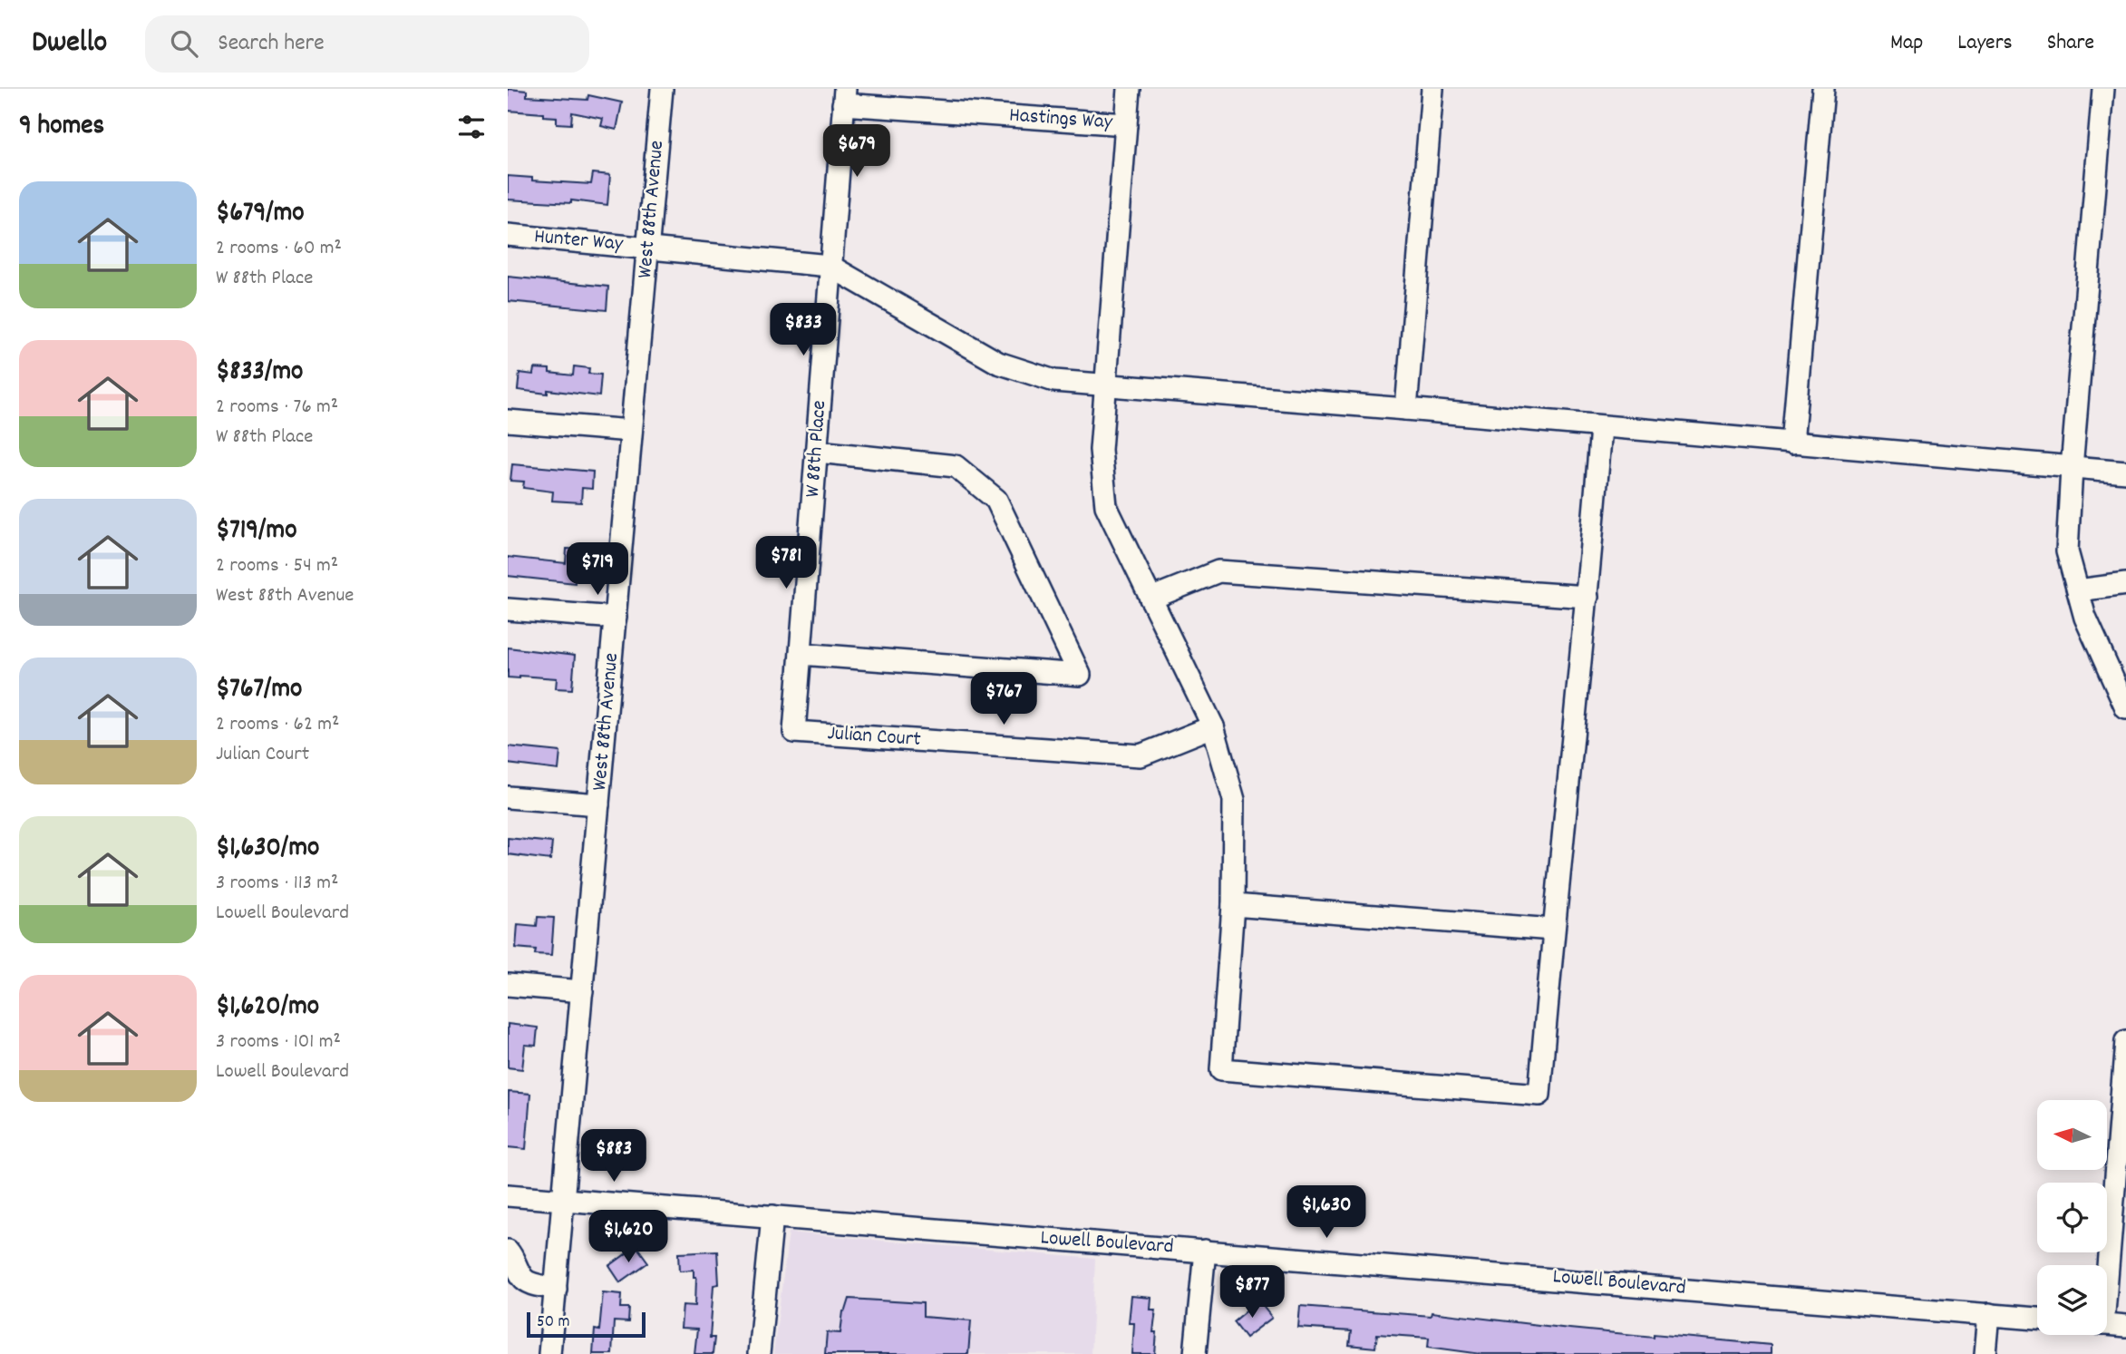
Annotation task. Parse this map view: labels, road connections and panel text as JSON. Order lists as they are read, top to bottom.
{
  "streets": {
    "street": [
      "Hastings Way",
      "West 88th Avenue",
      "Hunter Way",
      "W 88th Place",
      "Julian Court",
      "Lowell Boulevard"
    ]
  },
  "crossings": [
    ["Hastings Way", "W 88th Place"],
    ["West 88th Avenue", "Hunter Way"],
    ["West 88th Avenue", "Lowell Boulevard"],
    ["Hunter Way", "W 88th Place"],
    ["W 88th Place", "Julian Court"]
  ],
  "scale_bar": "50 m",
  "north": "left",
  "page": {
    "header": "Dwello",
    "search": "Search here",
    "nav": ["Map", "Layers", "Share"],
    "heading": "9 homes",
    "price": [
      "$679",
      "$833",
      "$781",
      "$719",
      "$767",
      "$883",
      "$1,630",
      "$1,620",
      "$877"
    ],
    "list": [
      {
        "name": "$679/mo",
        "note": "2 rooms · 60 m² · W 88th Place"
      },
      {
        "name": "$833/mo",
        "note": "2 rooms · 76 m² · W 88th Place"
      },
      {
        "name": "$719/mo",
        "note": "2 rooms · 54 m² · West 88th Avenue"
      },
      {
        "name": "$767/mo",
        "note": "2 rooms · 62 m² · Julian Court"
      },
      {
        "name": "$1,630/mo",
        "note": "3 rooms · 113 m² · Lowell Boulevard"
      },
      {
        "name": "$1,620/mo",
        "note": "3 rooms · 101 m² · Lowell Boulevard"
      }
    ],
    "scale": "50 m"
  }
}
